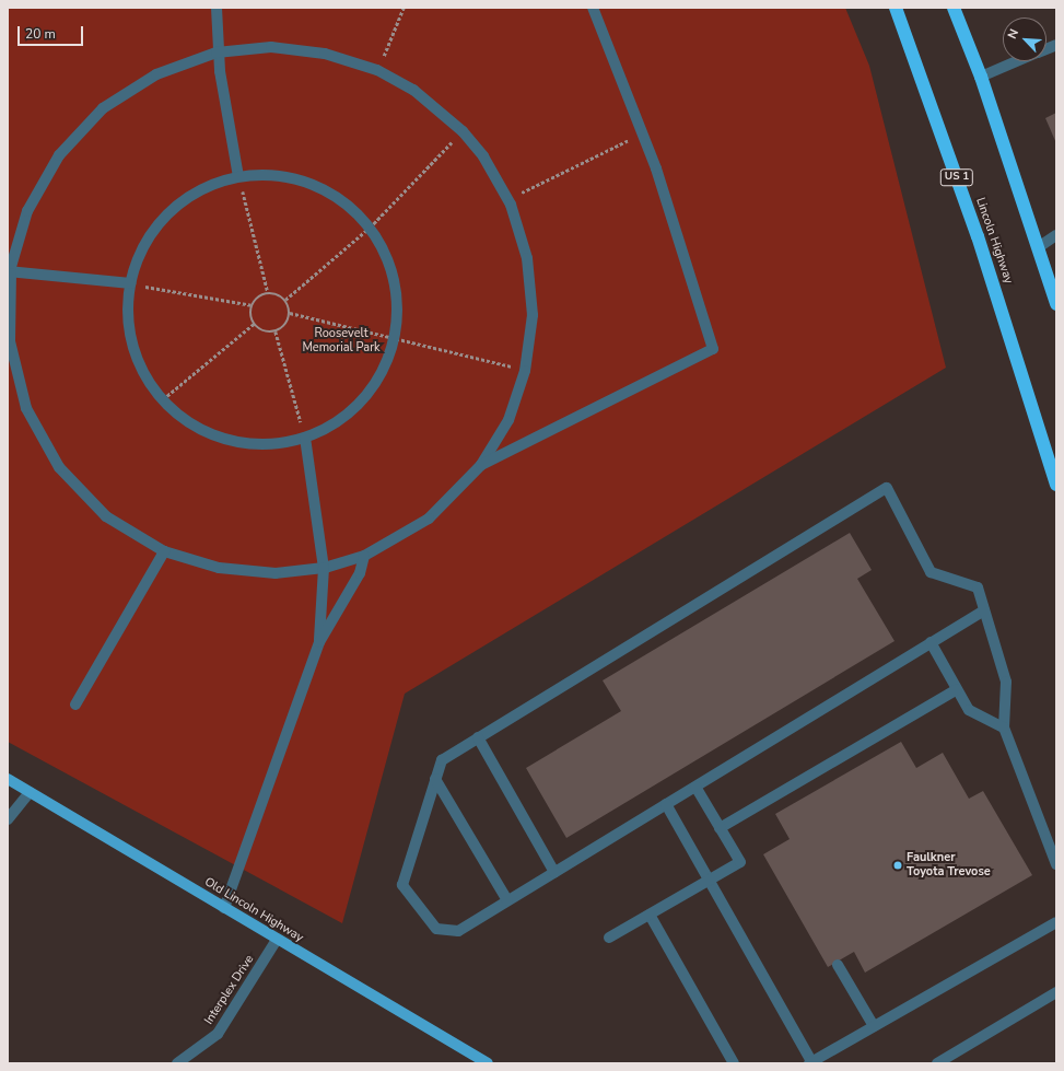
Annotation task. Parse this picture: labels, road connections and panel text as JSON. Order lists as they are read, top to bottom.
{
  "streets": {
    "highway": ["US 1", "Lincoln Highway"],
    "main road": ["Old Lincoln Highway"],
    "lane": ["Interplex Drive"]
  },
  "crossings": [
    ["Old Lincoln Highway", "Interplex Drive"]
  ],
  "parks": ["Roosevelt Memorial Park"],
  "places": ["Faulkner Toyota Trevose"],
  "scale_bar": "20 m",
  "north": "top left"
}
